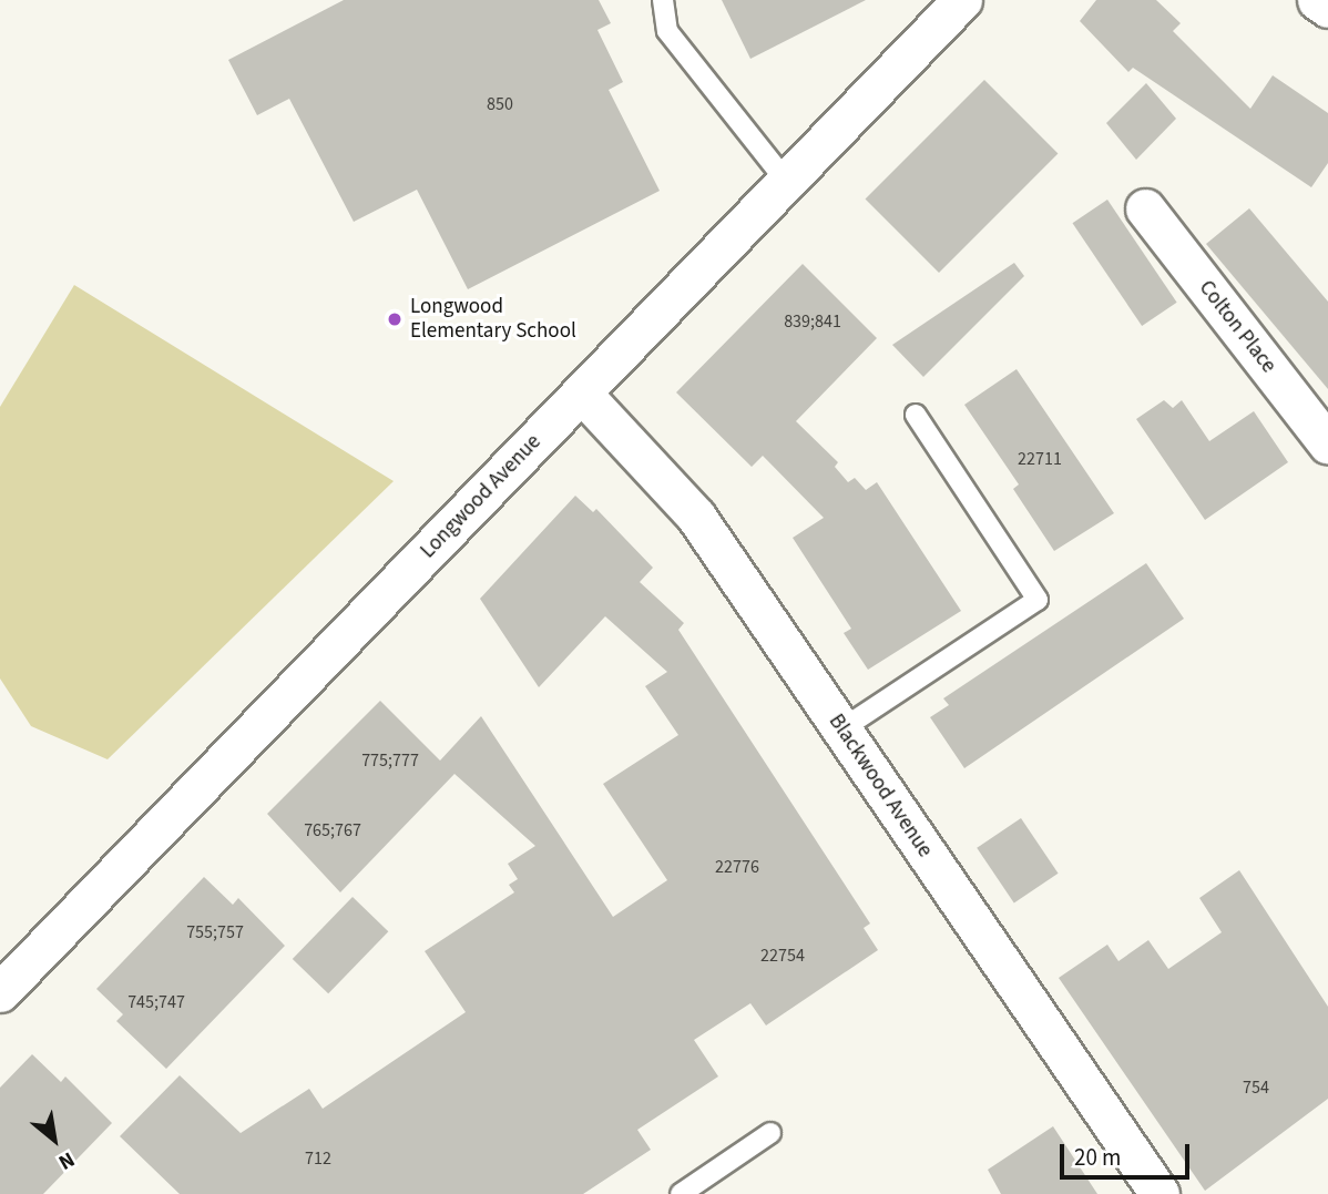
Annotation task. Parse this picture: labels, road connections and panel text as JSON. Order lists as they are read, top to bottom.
{
  "streets": {
    "street": ["Colton Place", "Longwood Avenue", "Blackwood Avenue"]
  },
  "crossings": [
    ["Longwood Avenue", "Blackwood Avenue"]
  ],
  "places": ["Longwood Elementary School"],
  "house_numbers": [
    "850",
    "839;841",
    "22711",
    "775;777",
    "765;767",
    "22776",
    "755;757",
    "22754",
    "745;747",
    "754",
    "712"
  ],
  "scale_bar": "20 m",
  "north": "bottom right"
}
